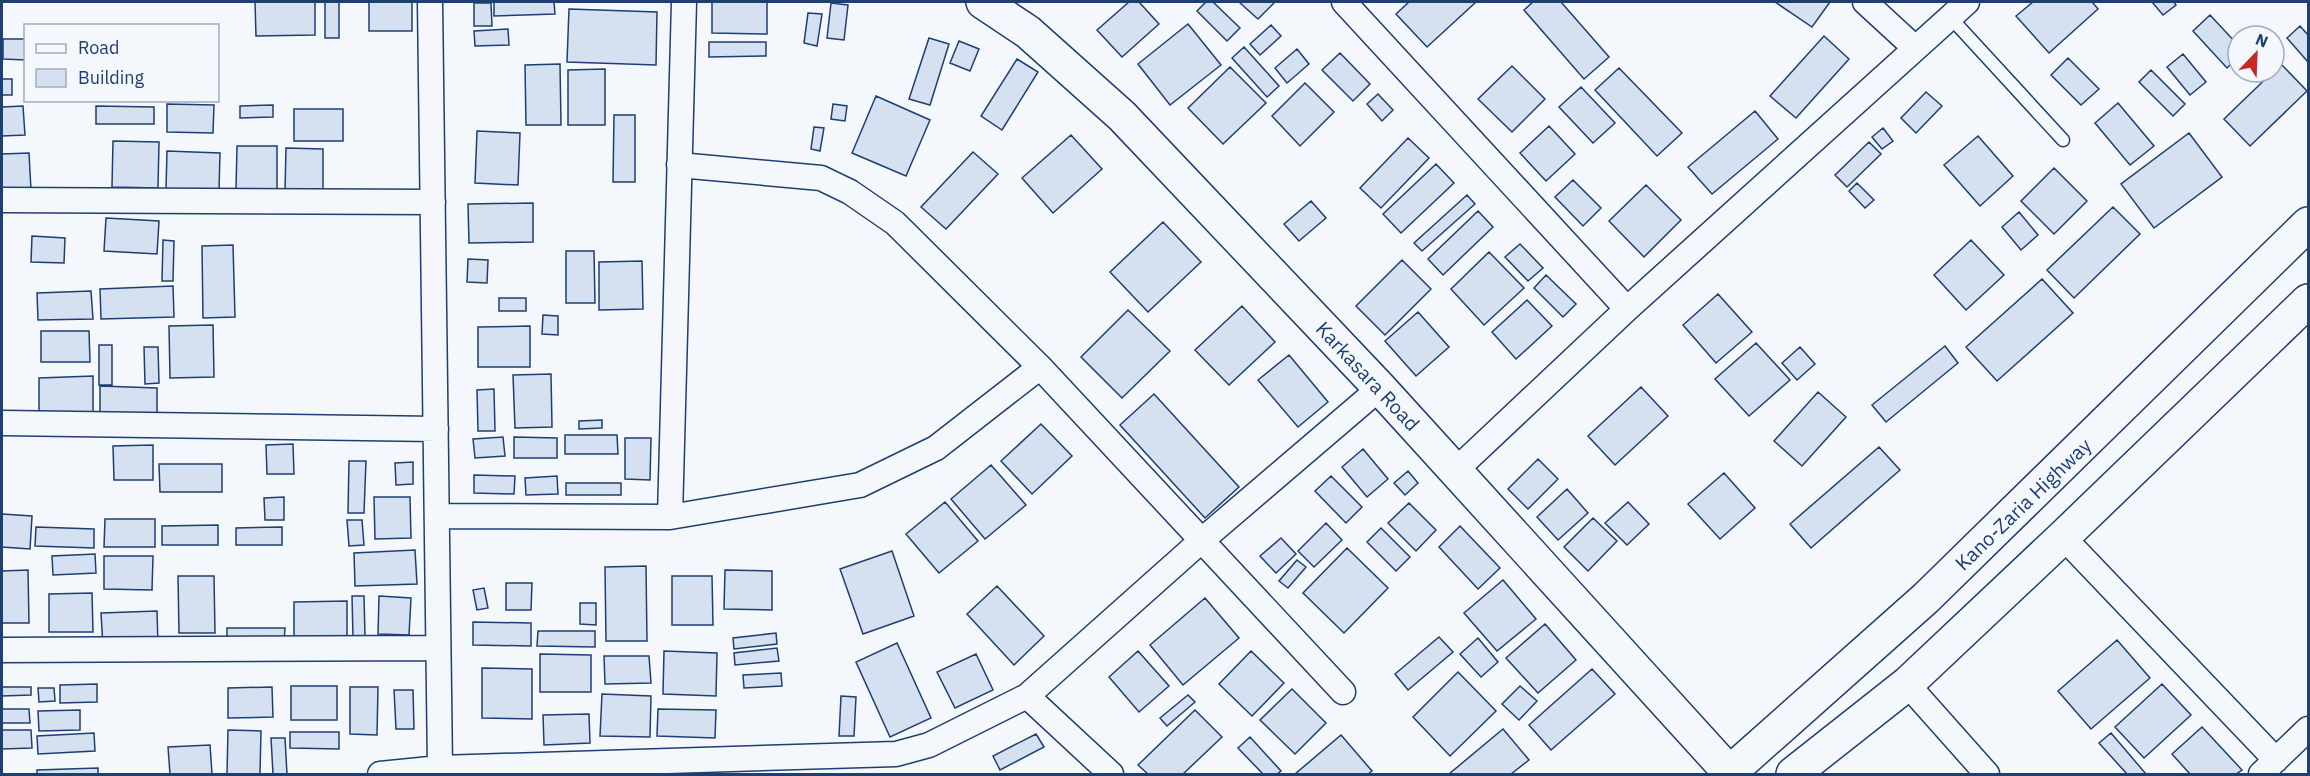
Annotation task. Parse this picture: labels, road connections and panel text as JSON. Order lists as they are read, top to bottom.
{
  "streets": {
    "main road": ["Karkasara Road", "Kano-Zaria Highway"]
  },
  "crossings": [
    ["Karkasara Road", "Kano-Zaria Highway"]
  ],
  "legend": ["Road", "Building"],
  "north": "top right"
}
